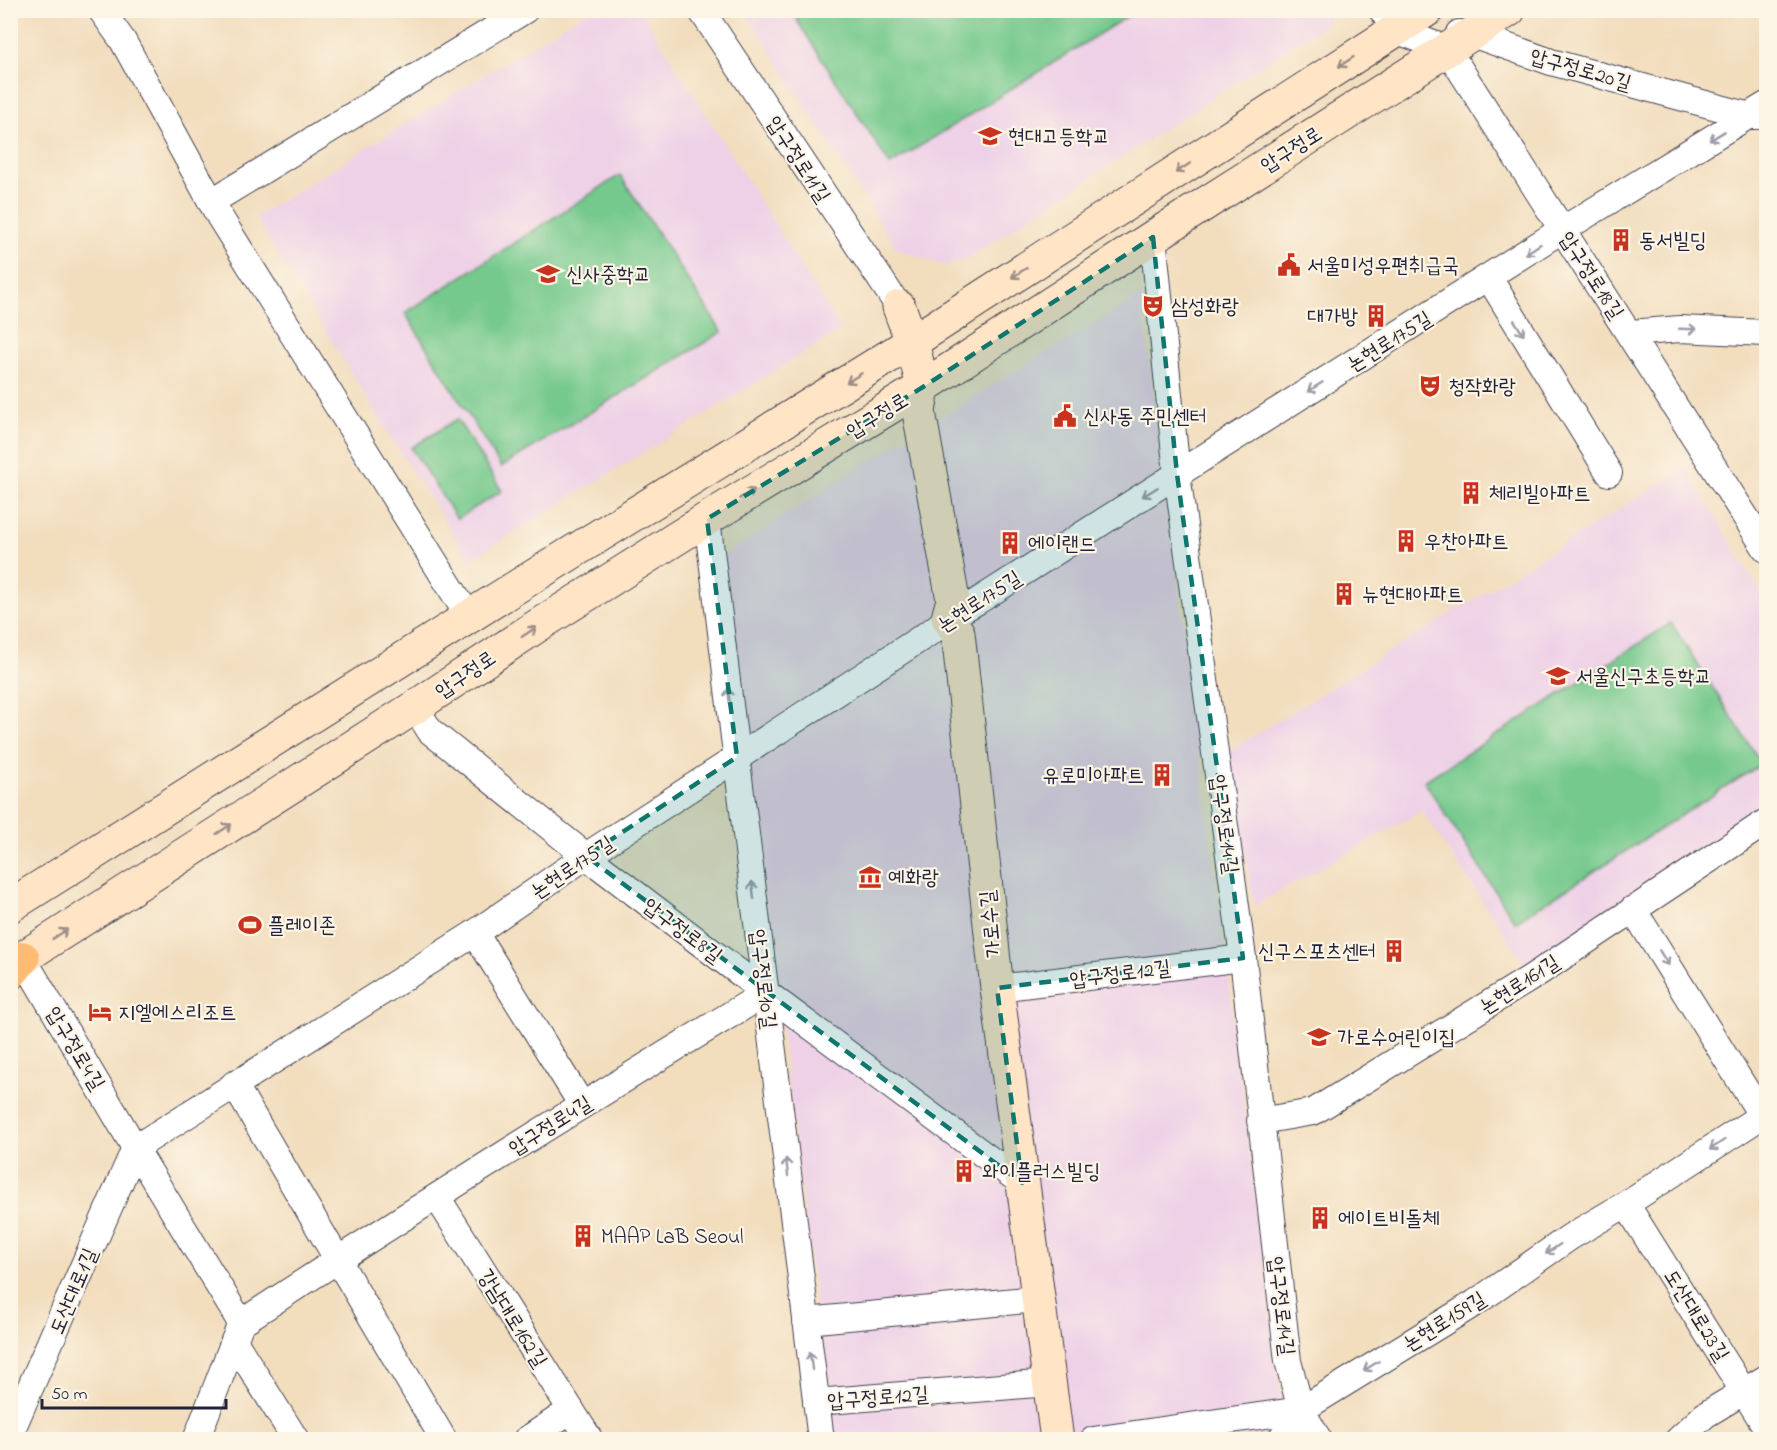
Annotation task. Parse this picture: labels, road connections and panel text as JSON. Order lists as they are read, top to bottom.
{
  "streets": {
    "main road": ["압구정로", "가로수길"],
    "street": [
      "압구정로20길",
      "압구정로11길",
      "압구정로18길",
      "논현로175길",
      "압구정로14길",
      "압구정로8길",
      "압구정로12길",
      "압구정로10길",
      "논현로161길",
      "압구정로4길",
      "도산대로1길",
      "도산대로23길",
      "강남대로162길",
      "논현로159길"
    ]
  },
  "crossings": [
    ["압구정로20길", "압구정로"],
    ["압구정로20길", "압구정로18길"],
    ["압구정로20길", "논현로175길"],
    ["압구정로", "압구정로11길"],
    ["압구정로", "압구정로18길"],
    ["압구정로", "압구정로14길"],
    ["압구정로", "가로수길"],
    ["압구정로", "압구정로8길"],
    ["압구정로", "압구정로10길"],
    ["압구정로", "압구정로4길"],
    ["압구정로18길", "논현로175길"],
    ["논현로175길", "압구정로14길"],
    ["논현로175길", "가로수길"],
    ["논현로175길", "압구정로8길"],
    ["논현로175길", "압구정로10길"],
    ["논현로175길", "압구정로4길"],
    ["논현로175길", "도산대로1길"],
    ["압구정로14길", "압구정로12길"],
    ["압구정로14길", "논현로161길"],
    ["압구정로14길", "논현로159길"],
    ["가로수길", "압구정로8길"],
    ["가로수길", "압구정로12길"],
    ["압구정로8길", "압구정로10길"],
    ["압구정로8길", "압구정로4길"],
    ["압구정로12길", "압구정로10길"],
    ["압구정로10길", "압구정로4길"],
    ["논현로161길", "논현로159길"],
    ["압구정로4길", "도산대로1길"],
    ["압구정로4길", "강남대로162길"],
    ["도산대로23길", "논현로159길"]
  ],
  "one_way": ["논현로175길", "압구정로10길"],
  "places": {
    "school or university": [
      "현대고등학교",
      "신사중학교",
      "서울신구초등학교",
      "가로수어린이집"
    ],
    "building": [
      "동서빌딩",
      "대가방",
      "체리빌아파트",
      "우찬아파트",
      "에이랜드",
      "뉴현대아파트",
      "유로미아파트",
      "신구스포츠센터",
      "와이플러스빌딩",
      "에이트비돌체",
      "MAAP LaB Seoul"
    ],
    "public building": ["서울미성우편취급국", "신사동 주민센터"],
    "theatre": ["삼성화랑", "청작화랑"],
    "museum": ["예화랑"],
    "sports": ["플레이존"],
    "hotel": ["지엘에스리조트"]
  },
  "scale_bar": "50 m"
}
